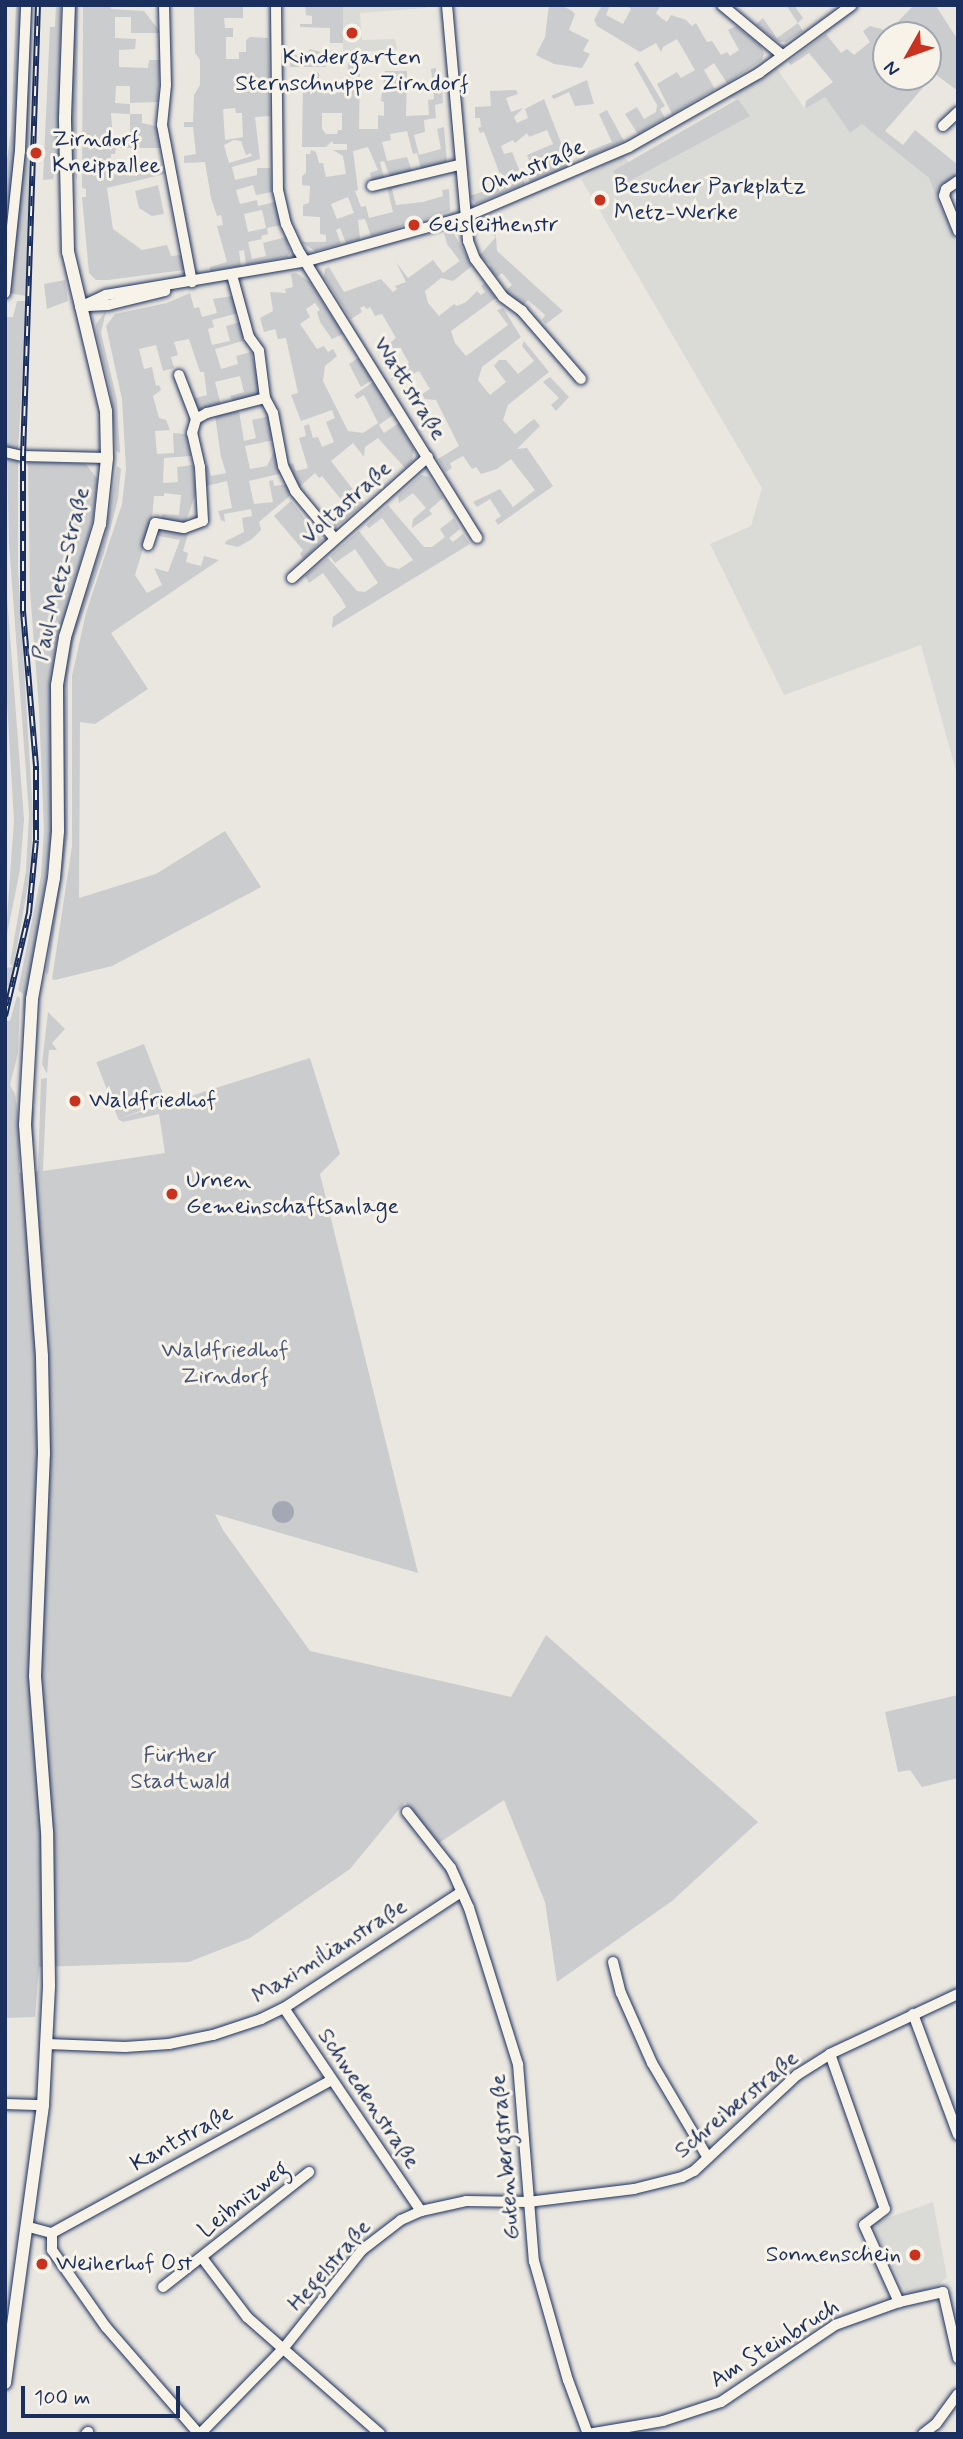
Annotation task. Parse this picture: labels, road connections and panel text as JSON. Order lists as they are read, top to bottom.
{
  "streets": {
    "street": [
      "Ohmstraße",
      "Wattstraße",
      "Voltastraße",
      "Paul-Metz-Straße",
      "Maximilianstraße",
      "Schwedenstraße",
      "Schreiberstraße",
      "Kantstraße",
      "Gutenbergstraße",
      "Leibnizweg",
      "Hegelstraße",
      "Am Steinbruch"
    ]
  },
  "crossings": [
    ["Ohmstraße", "Wattstraße"],
    ["Ohmstraße", "Paul-Metz-Straße"],
    ["Wattstraße", "Voltastraße"],
    ["Paul-Metz-Straße", "Maximilianstraße"],
    ["Maximilianstraße", "Schwedenstraße"],
    ["Maximilianstraße", "Gutenbergstraße"],
    ["Schwedenstraße", "Kantstraße"],
    ["Schwedenstraße", "Hegelstraße"],
    ["Schreiberstraße", "Gutenbergstraße"],
    ["Schreiberstraße", "Hegelstraße"],
    ["Gutenbergstraße", "Hegelstraße"],
    ["Gutenbergstraße", "Am Steinbruch"],
    ["Leibnizweg", "Hegelstraße"]
  ],
  "parks": ["Waldfriedhof Zirndorf", "Fürther Stadtwald"],
  "places": [
    "Kindergarten Sternschnuppe Zirndorf",
    "Zirndorf Kneippallee",
    "Besucher Parkplatz Metz-Werke",
    "Geisleithenstr",
    "Waldfriedhof",
    "Urnen Gemeinschaftsanlage",
    "Sonnenschein",
    "Weiherhof Ost"
  ],
  "scale_bar": "100 m",
  "north": "bottom left"
}
